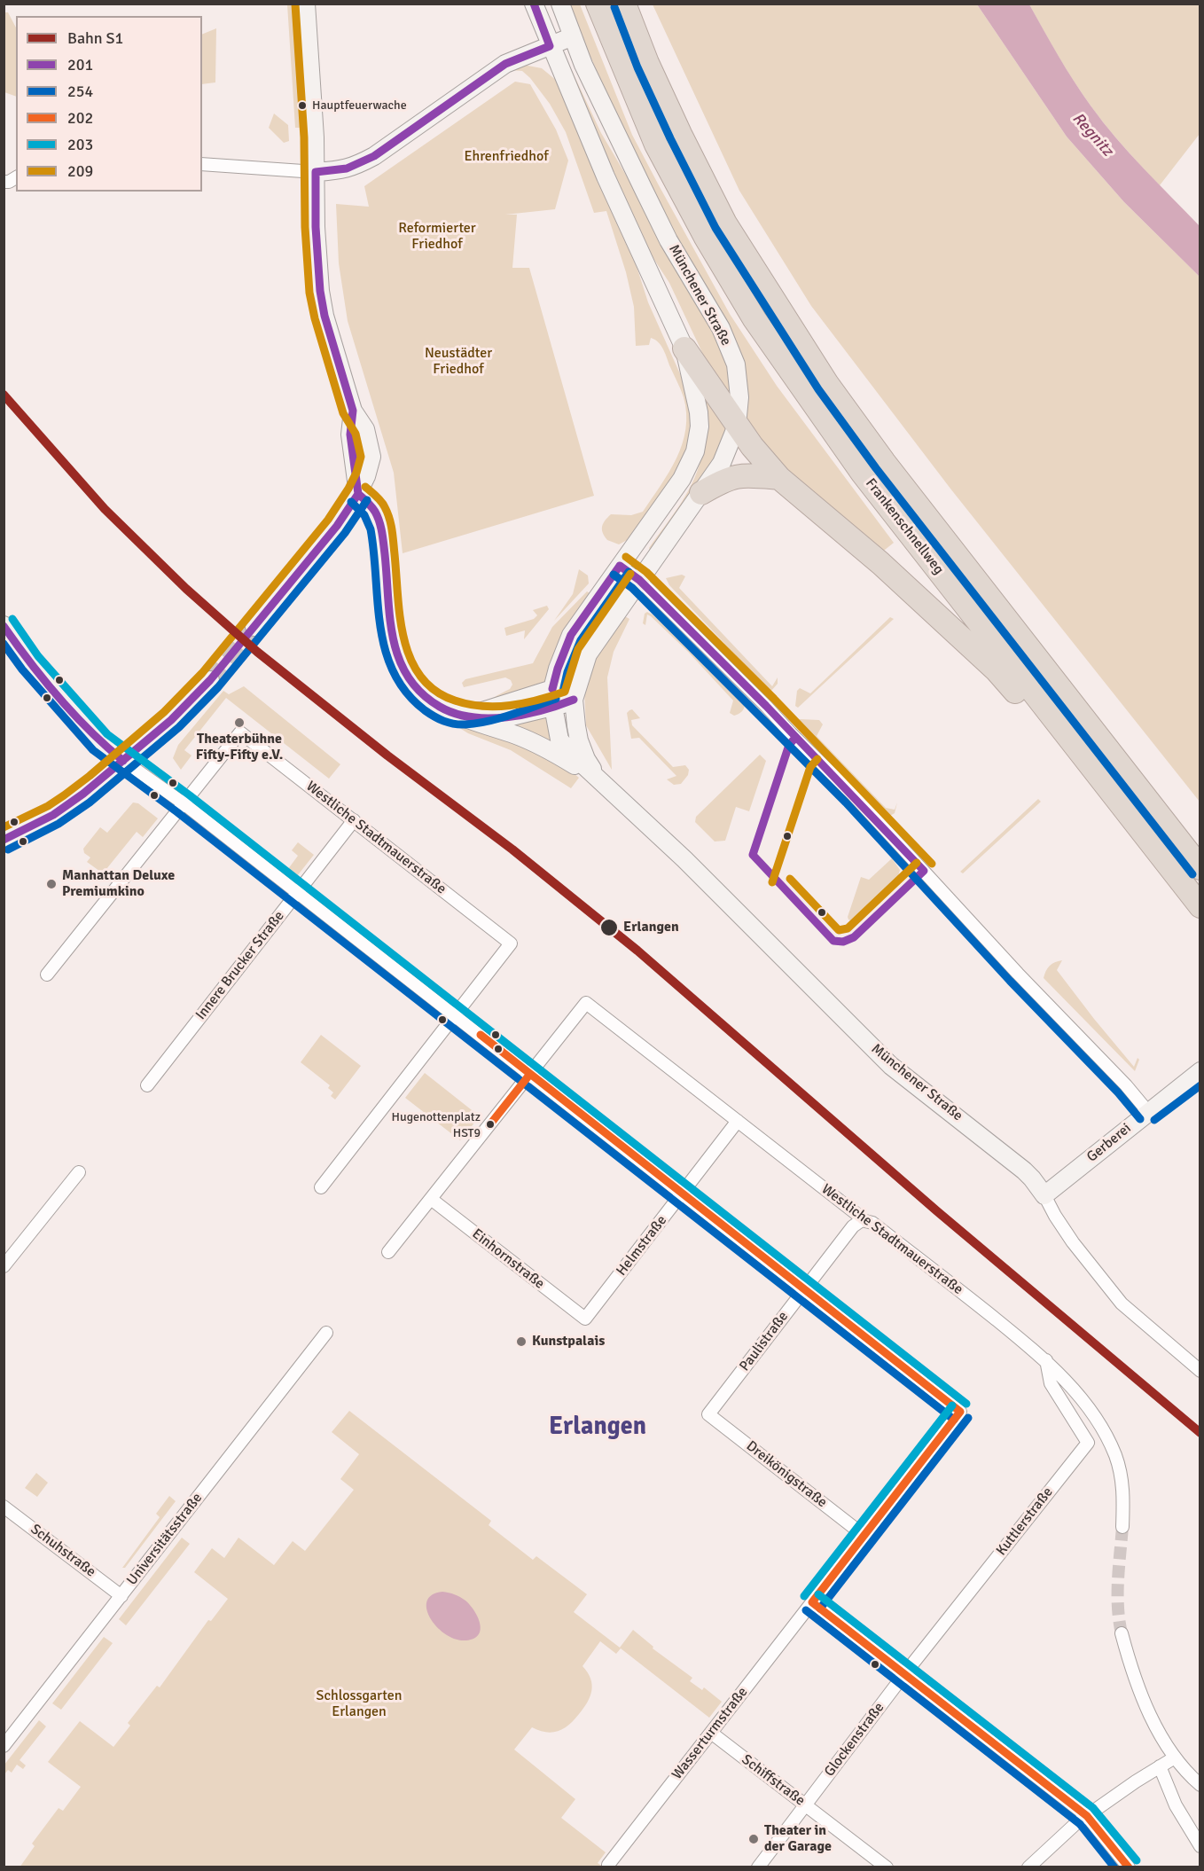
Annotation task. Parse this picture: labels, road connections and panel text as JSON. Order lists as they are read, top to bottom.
{
  "streets": {
    "highway": ["Frankenschnellweg"],
    "main road": ["Münchener Straße", "Gerberei"],
    "street": [
      "Westliche Stadtmauerstraße",
      "Innere Brucker Straße",
      "Helmstraße",
      "Einhornstraße",
      "Paulistraße",
      "Dreikönigstraße",
      "Kuttlerstraße",
      "Universitätsstraße",
      "Schuhstraße",
      "Wasserturmstraße",
      "Glockenstraße",
      "Schiffstraße"
    ]
  },
  "crossings": [
    ["Münchener Straße", "Gerberei"],
    ["Westliche Stadtmauerstraße", "Innere Brucker Straße"],
    ["Westliche Stadtmauerstraße", "Helmstraße"],
    ["Westliche Stadtmauerstraße", "Paulistraße"],
    ["Westliche Stadtmauerstraße", "Kuttlerstraße"],
    ["Helmstraße", "Einhornstraße"],
    ["Paulistraße", "Dreikönigstraße"],
    ["Paulistraße", "Wasserturmstraße"],
    ["Dreikönigstraße", "Wasserturmstraße"],
    ["Kuttlerstraße", "Glockenstraße"],
    ["Universitätsstraße", "Schuhstraße"],
    ["Wasserturmstraße", "Schiffstraße"],
    ["Glockenstraße", "Schiffstraße"]
  ],
  "districts": ["Erlangen"],
  "water": ["Regnitz"],
  "parks": [
    "Ehrenfriedhof",
    "Reformierter Friedhof",
    "Neustädter Friedhof",
    "Schlossgarten Erlangen"
  ],
  "places": [
    "Hauptfeuerwache",
    "Theaterbühne Fifty-Fifty e.V.",
    "Manhattan Deluxe Premiumkino",
    "Erlangen",
    "Hugenottenplatz HST9",
    "Kunstpalais",
    "Theater in der Garage"
  ],
  "lines": [
    "transit line 201",
    "transit line 209",
    "transit line 254",
    "rail line S1",
    "transit line 203",
    "transit line 202"
  ],
  "legend": [
    "Bahn S1",
    "201",
    "254",
    "202",
    "203",
    "209"
  ]
}
